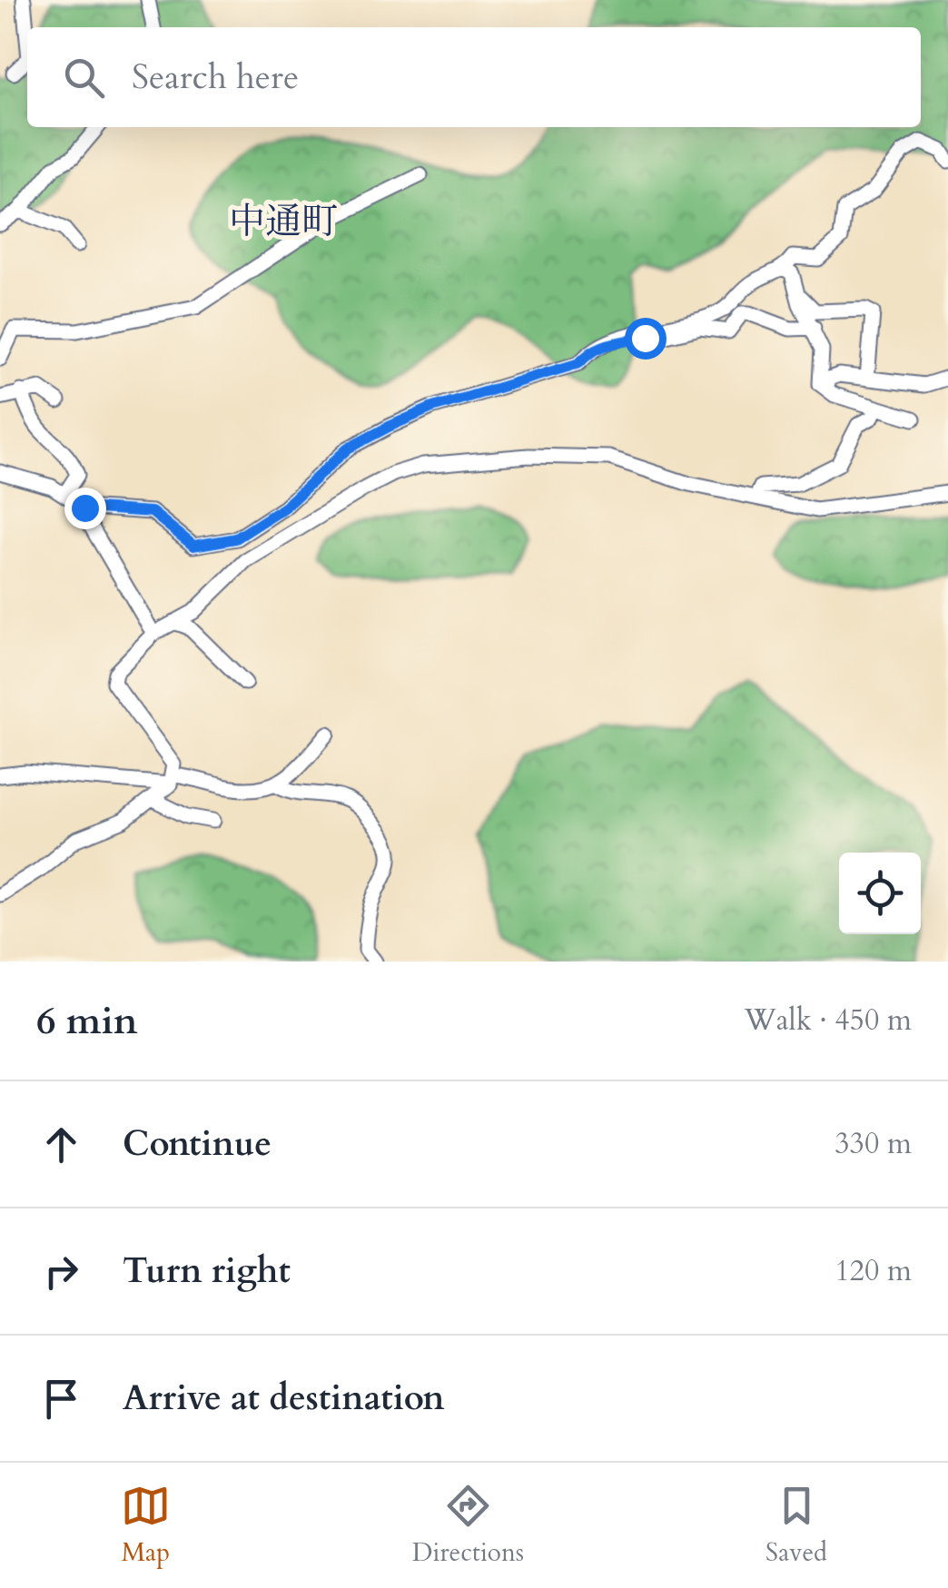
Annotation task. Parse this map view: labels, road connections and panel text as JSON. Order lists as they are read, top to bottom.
{
  "districts": ["中通町"],
  "page": {
    "search": "Search here",
    "heading": ["6 min", "Walk · 450 m"],
    "list": [
      ["Continue", "330 m"],
      ["Turn right", "120 m"],
      "Arrive at destination"
    ],
    "nav": ["Map", "Directions", "Saved"]
  }
}
